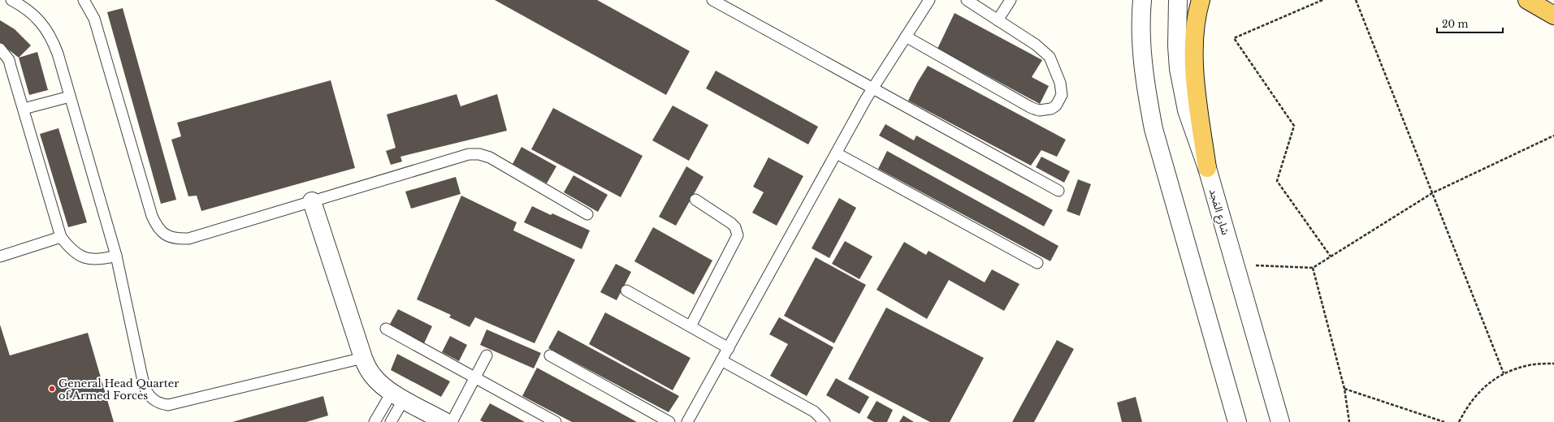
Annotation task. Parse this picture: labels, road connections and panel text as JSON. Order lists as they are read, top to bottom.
{
  "streets": {
    "street": ["شارع المَجد"]
  },
  "places": ["General Head Quarter of Armed Forces"],
  "scale_bar": "20 m"
}
